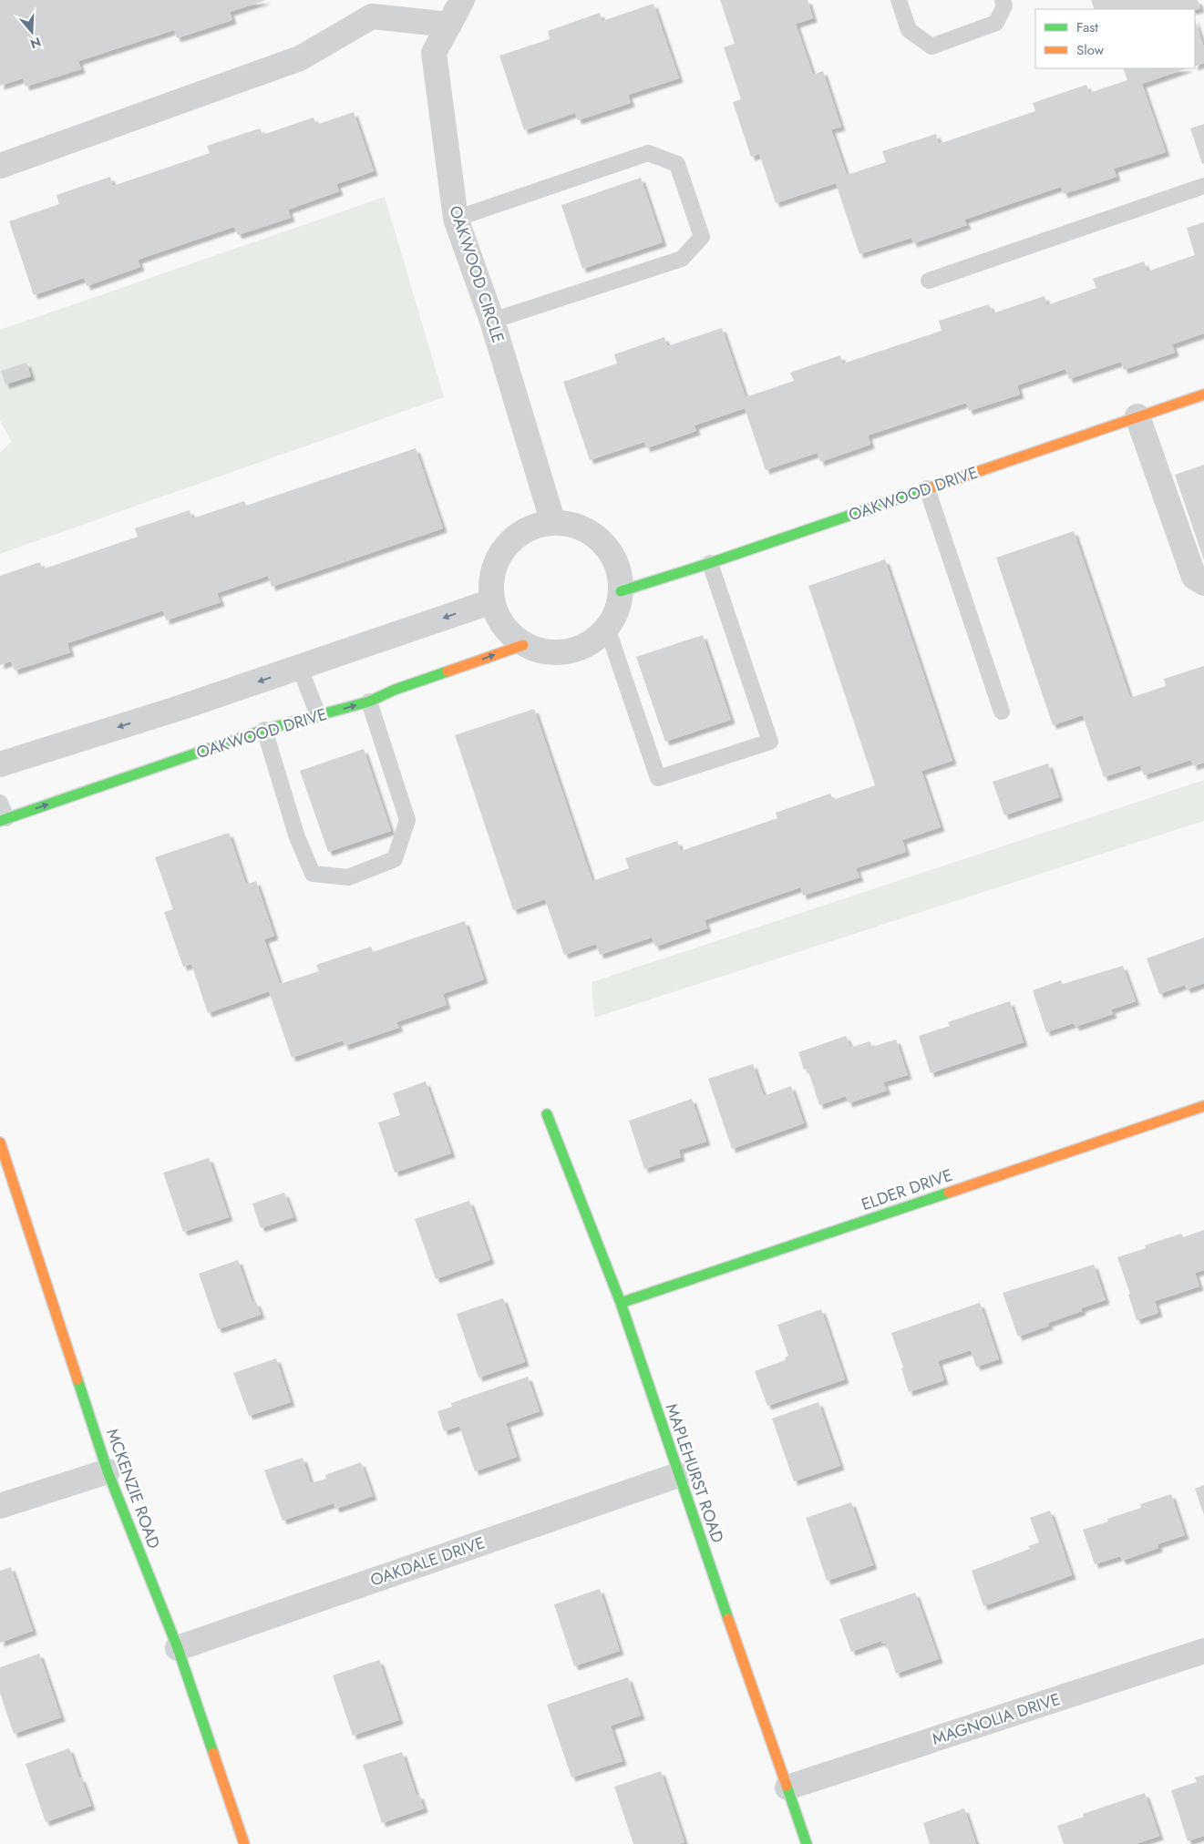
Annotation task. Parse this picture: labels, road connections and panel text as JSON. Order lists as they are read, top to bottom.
{
  "streets": {
    "street": [
      "OAKWOOD CIRCLE",
      "OAKWOOD DRIVE",
      "ELDER DRIVE",
      "MAPLEHURST ROAD",
      "MCKENZIE ROAD",
      "OAKDALE DRIVE",
      "MAGNOLIA DRIVE"
    ]
  },
  "crossings": [
    ["OAKWOOD CIRCLE", "OAKWOOD DRIVE"],
    ["ELDER DRIVE", "MAPLEHURST ROAD"],
    ["MAPLEHURST ROAD", "OAKDALE DRIVE"],
    ["MAPLEHURST ROAD", "MAGNOLIA DRIVE"],
    ["MCKENZIE ROAD", "OAKDALE DRIVE"]
  ],
  "legend": ["Fast", "Slow"],
  "north": "bottom"
}
